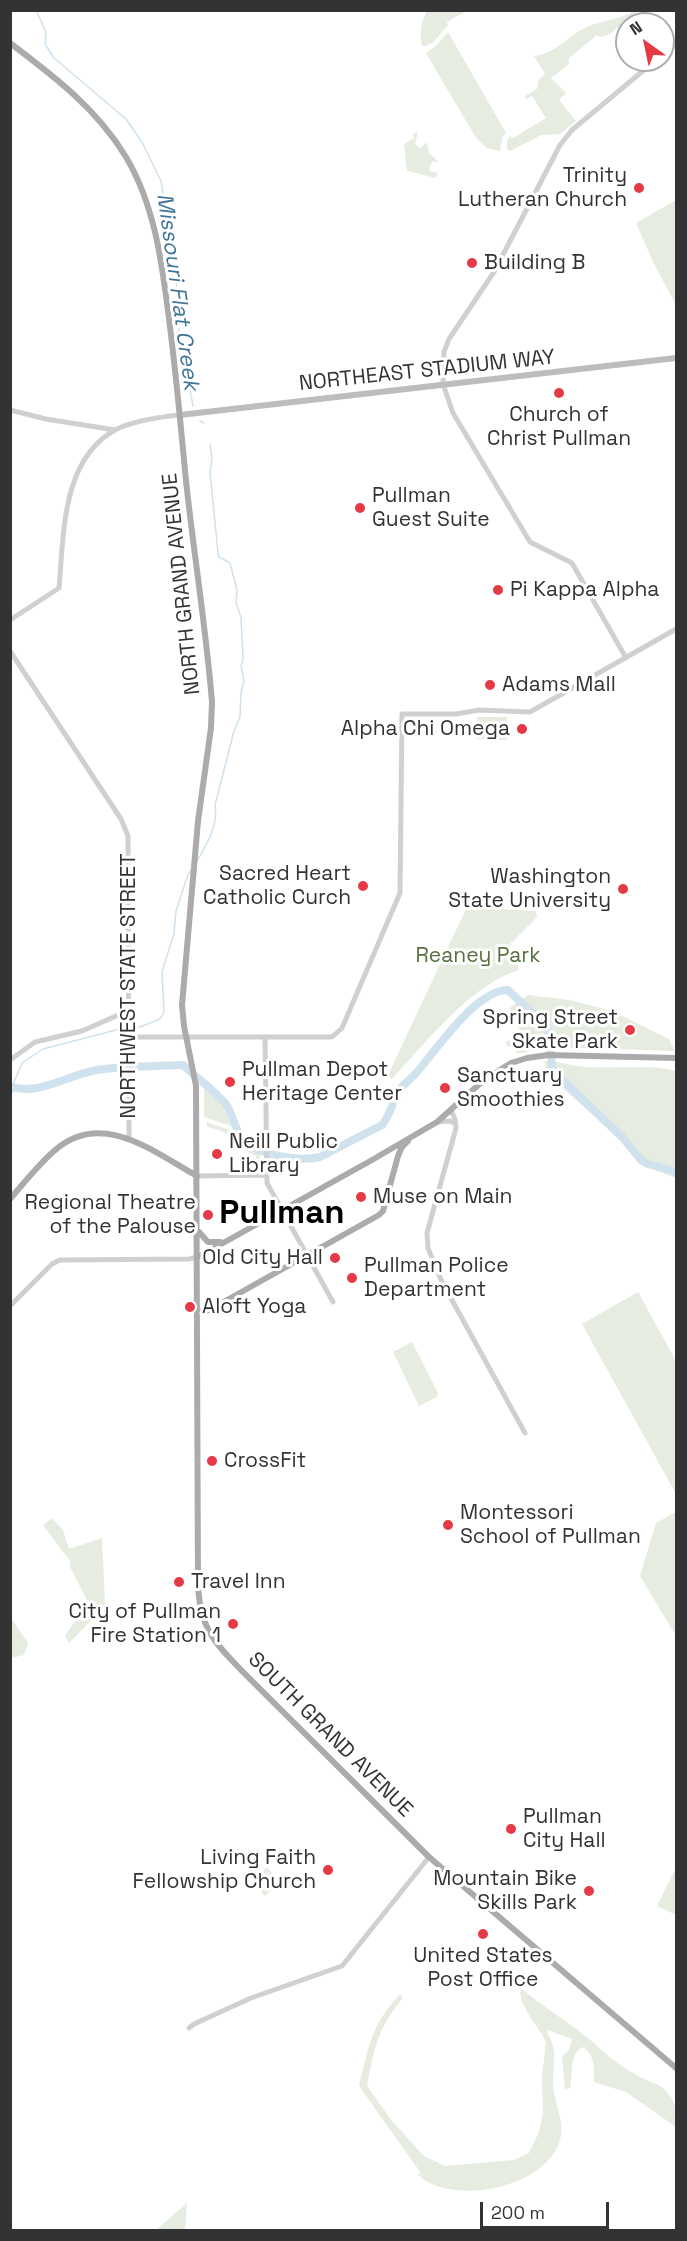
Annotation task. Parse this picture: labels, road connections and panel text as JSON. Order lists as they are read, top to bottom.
{
  "streets": {
    "main road": ["NORTHEAST STADIUM WAY", "NORTH GRAND AVENUE", "SOUTH GRAND AVENUE"],
    "street": ["NORTHWEST STATE STREET"]
  },
  "crossings": [
    ["NORTHEAST STADIUM WAY", "NORTH GRAND AVENUE"]
  ],
  "districts": ["Pullman"],
  "water": ["Missouri Flat Creek"],
  "parks": ["Reaney Park"],
  "places": [
    "Trinity Lutheran Church",
    "Building B",
    "Church of Christ Pullman",
    "Pullman Guest Suite",
    "Pi Kappa Alpha",
    "Adams Mall",
    "Alpha Chi Omega",
    "Sacred Heart Catholic Curch",
    "Washington State University",
    "Spring Street Skate Park",
    "Pullman Depot Heritage Center",
    "Sanctuary Smoothies",
    "Neill Public Library",
    "Muse on Main",
    "Regional Theatre of the Palouse",
    "Old City Hall",
    "Pullman Police Department",
    "Aloft Yoga",
    "CrossFit",
    "Montessori School of Pullman",
    "Travel Inn",
    "City of Pullman Fire Station 1",
    "Pullman City Hall",
    "Living Faith Fellowship Church",
    "Mountain Bike Skills Park",
    "United States Post Office"
  ],
  "scale_bar": "200 m",
  "north": "top left"
}
